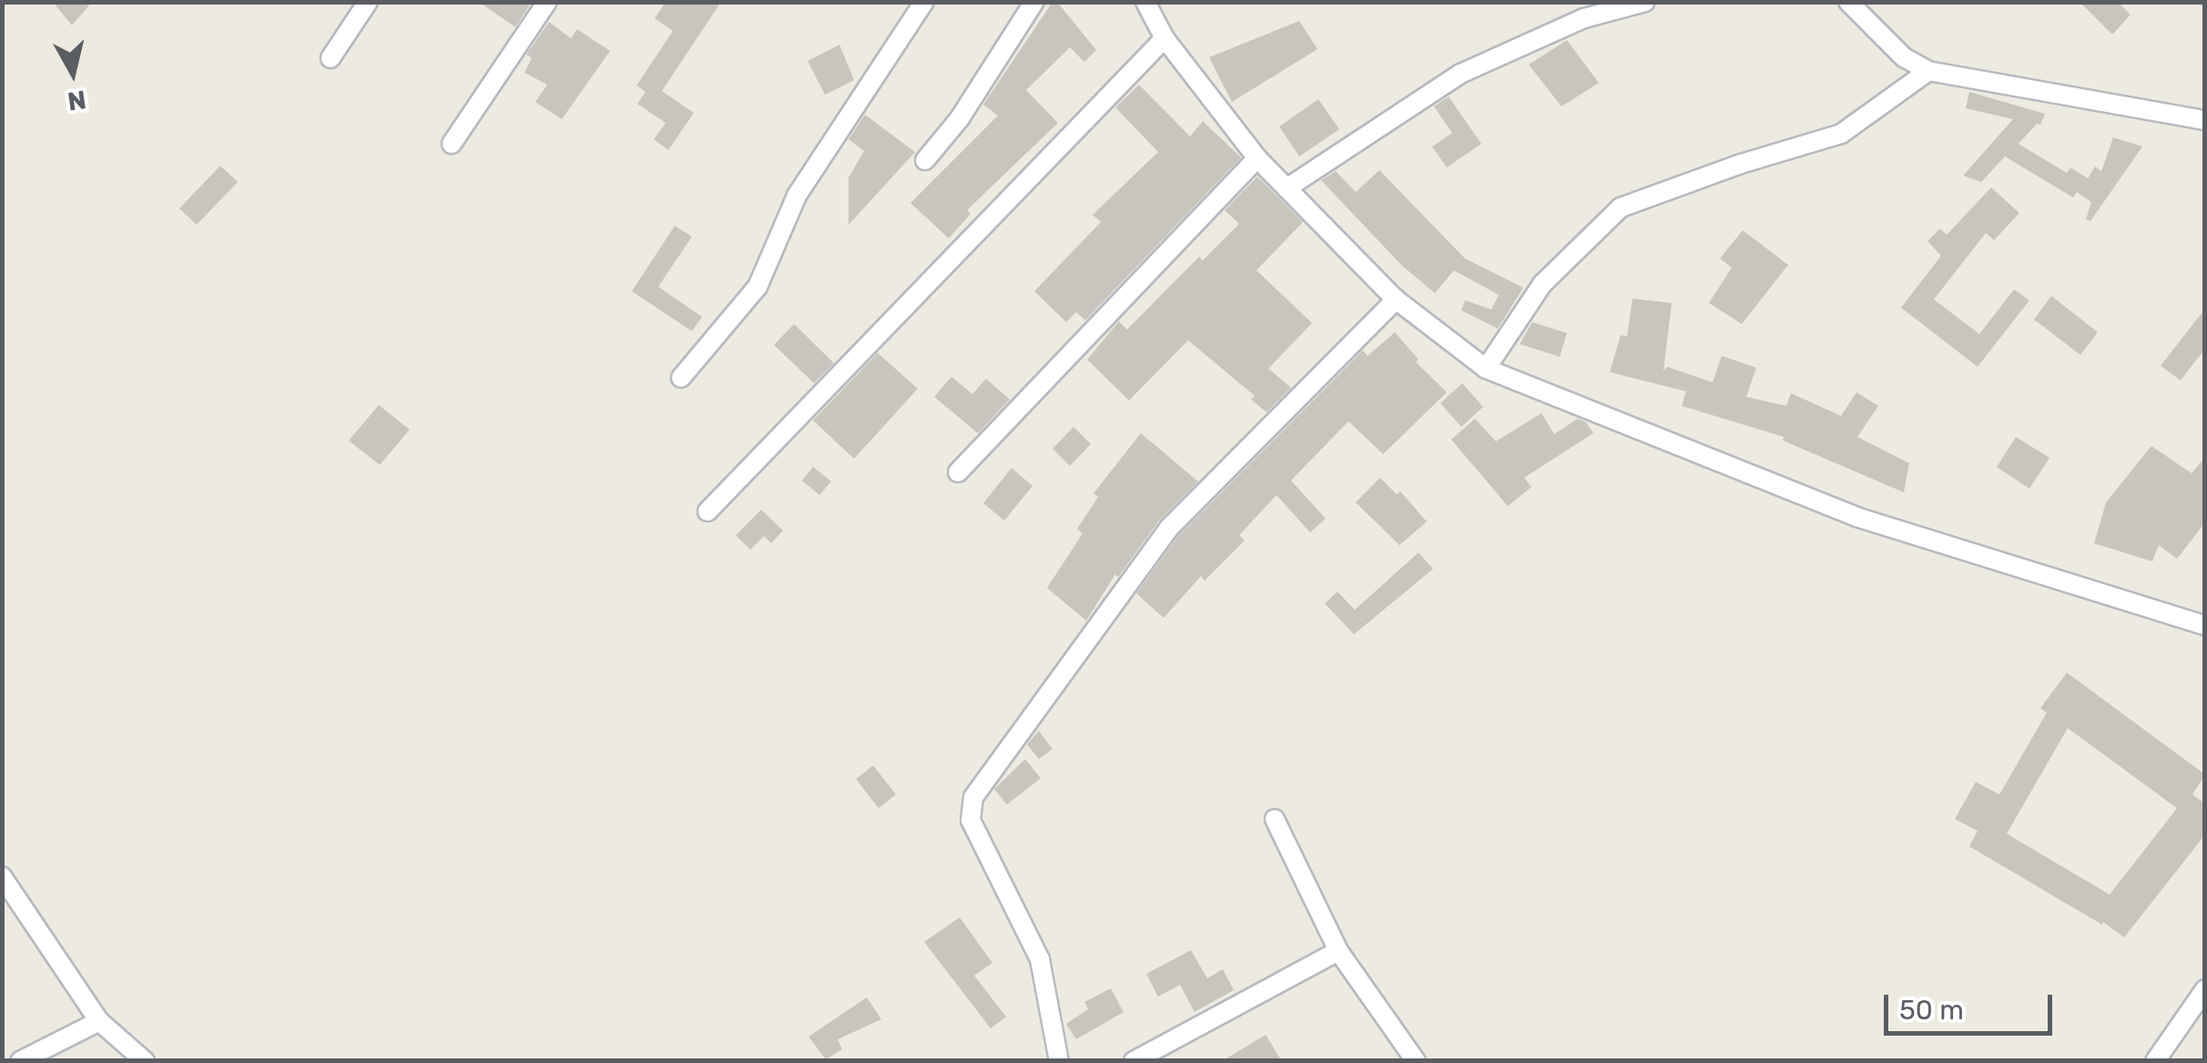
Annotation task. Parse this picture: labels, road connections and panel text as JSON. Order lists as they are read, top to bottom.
{
  "scale_bar": "50 m",
  "north": "bottom"
}
